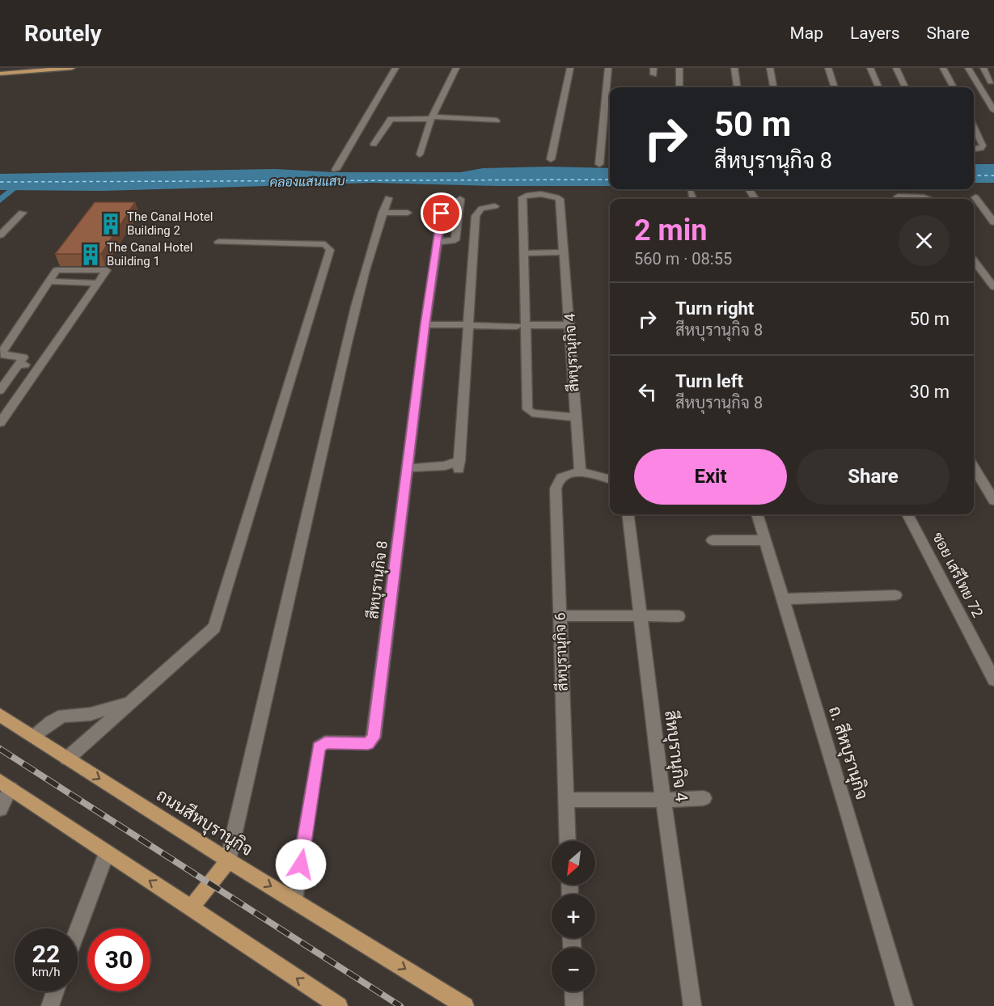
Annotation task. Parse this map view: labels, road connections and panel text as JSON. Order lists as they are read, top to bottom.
{
  "streets": {
    "main road": ["ถนนสีหบุรานุกิจ"],
    "street": [
      "สีหบุรานุกิจ 4",
      "ซอย เสรีไทย 72",
      "สีหบุรานุกิจ 8",
      "สีหบุรานุกิจ 6",
      "ถ. สีหบุรานุกิจ"
    ]
  },
  "crossings": [
    ["สีหบุรานุกิจ 4", "สีหบุรานุกิจ 6"],
    ["สีหบุรานุกิจ 8", "ถนนสีหบุรานุกิจ"]
  ],
  "water": ["คลองแสนแสบ"],
  "places": {
    "building": ["The Canal Hotel Building 2", "The Canal Hotel Building 1"]
  },
  "north": "bottom left",
  "page": {
    "header": "Routely",
    "nav": ["Map", "Layers", "Share"],
    "turn": ["50 m", "สีหบุรานุกิจ 8"],
    "heading": ["2 min", "560 m · 08:55"],
    "list": [
      {
        "name": "Turn right",
        "note": "สีหบุรานุกิจ 8",
        "value": "50 m"
      },
      {
        "name": "Turn left",
        "note": "สีหบุรานุกิจ 8",
        "value": "30 m"
      }
    ],
    "buttons": ["Exit", "Share"],
    "map_buttons": ["+", "−"],
    "speed": "22 km/h",
    "limit": "30"
  }
}
